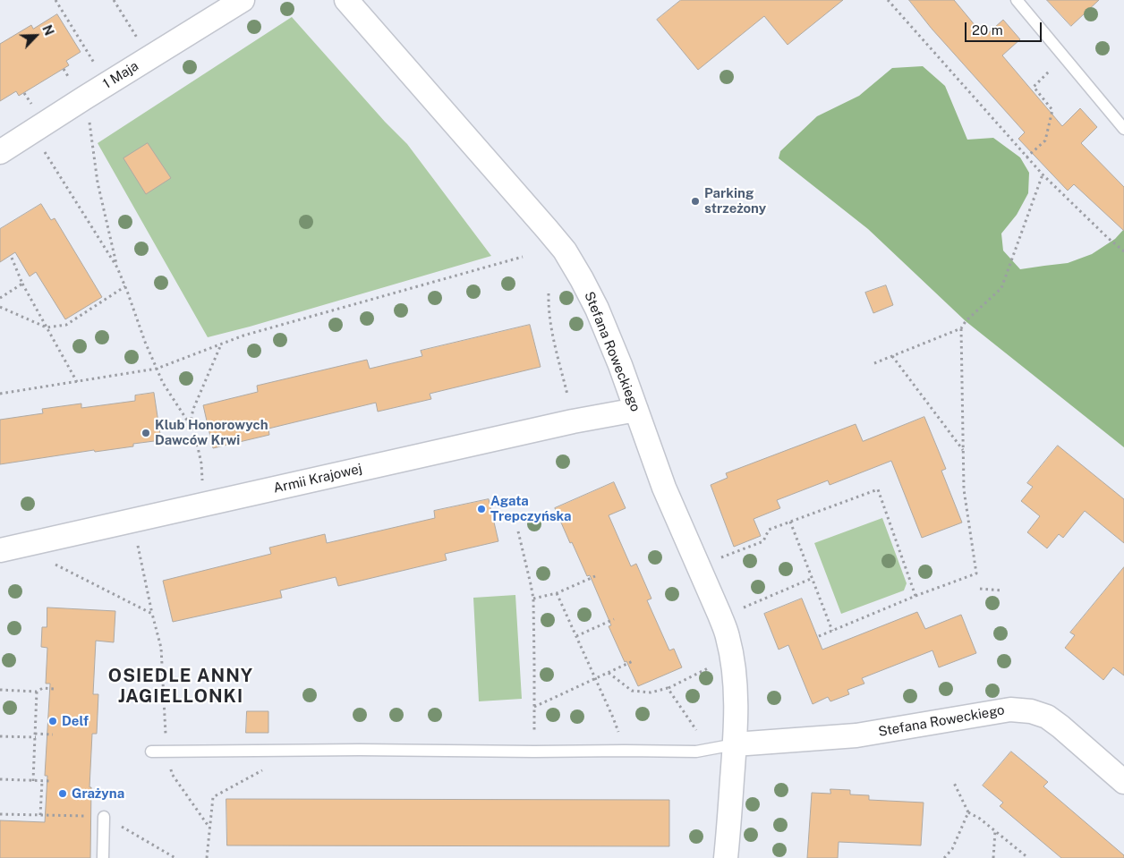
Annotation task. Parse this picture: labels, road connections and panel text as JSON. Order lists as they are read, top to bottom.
{
  "streets": {
    "street": ["1 Maja", "Stefana Roweckiego", "Armii Krajowej"]
  },
  "crossings": [
    ["Stefana Roweckiego", "Armii Krajowej"]
  ],
  "districts": ["OSIEDLE ANNY JAGIELLONKI"],
  "places": [
    "Parking strzeżony",
    "Klub Honorowych Dawców Krwi",
    "Agata Trepczyńska",
    "Delf",
    "Grażyna"
  ],
  "scale_bar": "20 m",
  "north": "top right"
}
